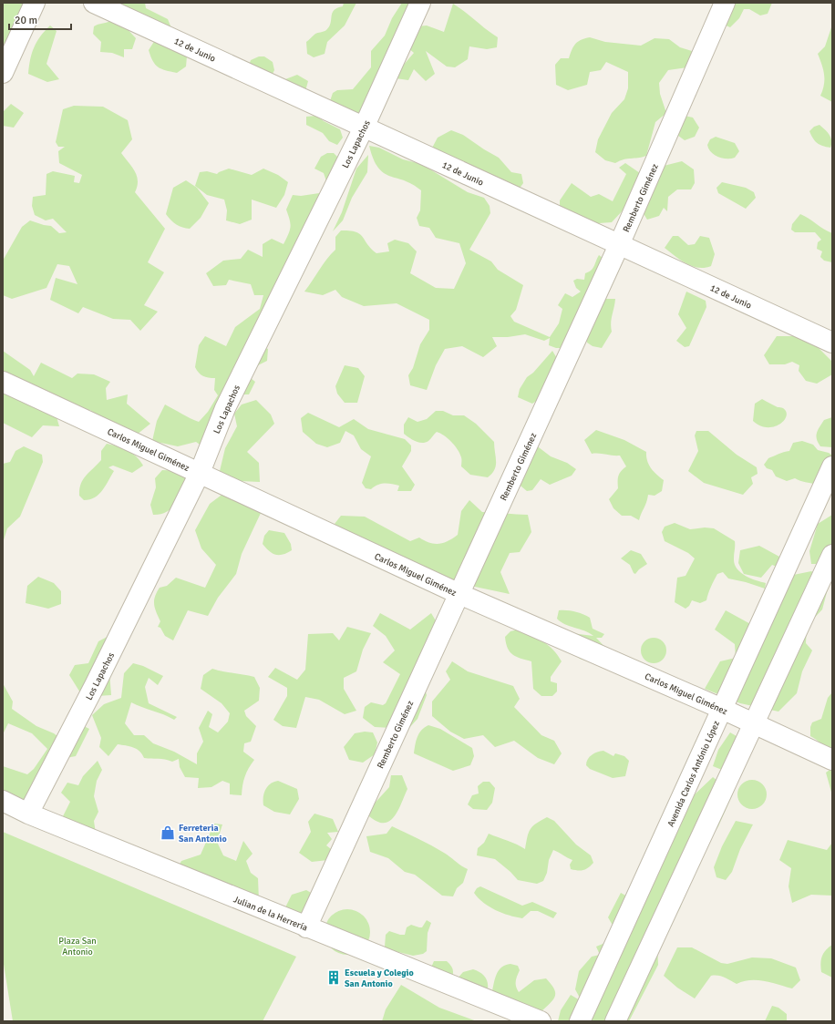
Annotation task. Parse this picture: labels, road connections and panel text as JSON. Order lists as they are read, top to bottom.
{
  "streets": {
    "street": [
      "12 de Junio",
      "Los Lapachos",
      "Remberto Giménez",
      "Carlos Miguel Giménez",
      "Avenida Carlos António López",
      "Julian de la Herrería"
    ]
  },
  "crossings": [
    ["12 de Junio", "Los Lapachos"],
    ["12 de Junio", "Remberto Giménez"],
    ["Los Lapachos", "Carlos Miguel Giménez"],
    ["Los Lapachos", "Julian de la Herrería"],
    ["Remberto Giménez", "Carlos Miguel Giménez"],
    ["Remberto Giménez", "Julian de la Herrería"],
    ["Carlos Miguel Giménez", "Avenida Carlos António López"]
  ],
  "parks": ["Plaza San Antonio"],
  "places": {
    "shop": ["Ferreteria San Antonio"],
    "building": ["Escuela y Colegio San Antonio"]
  },
  "scale_bar": "20 m"
}
